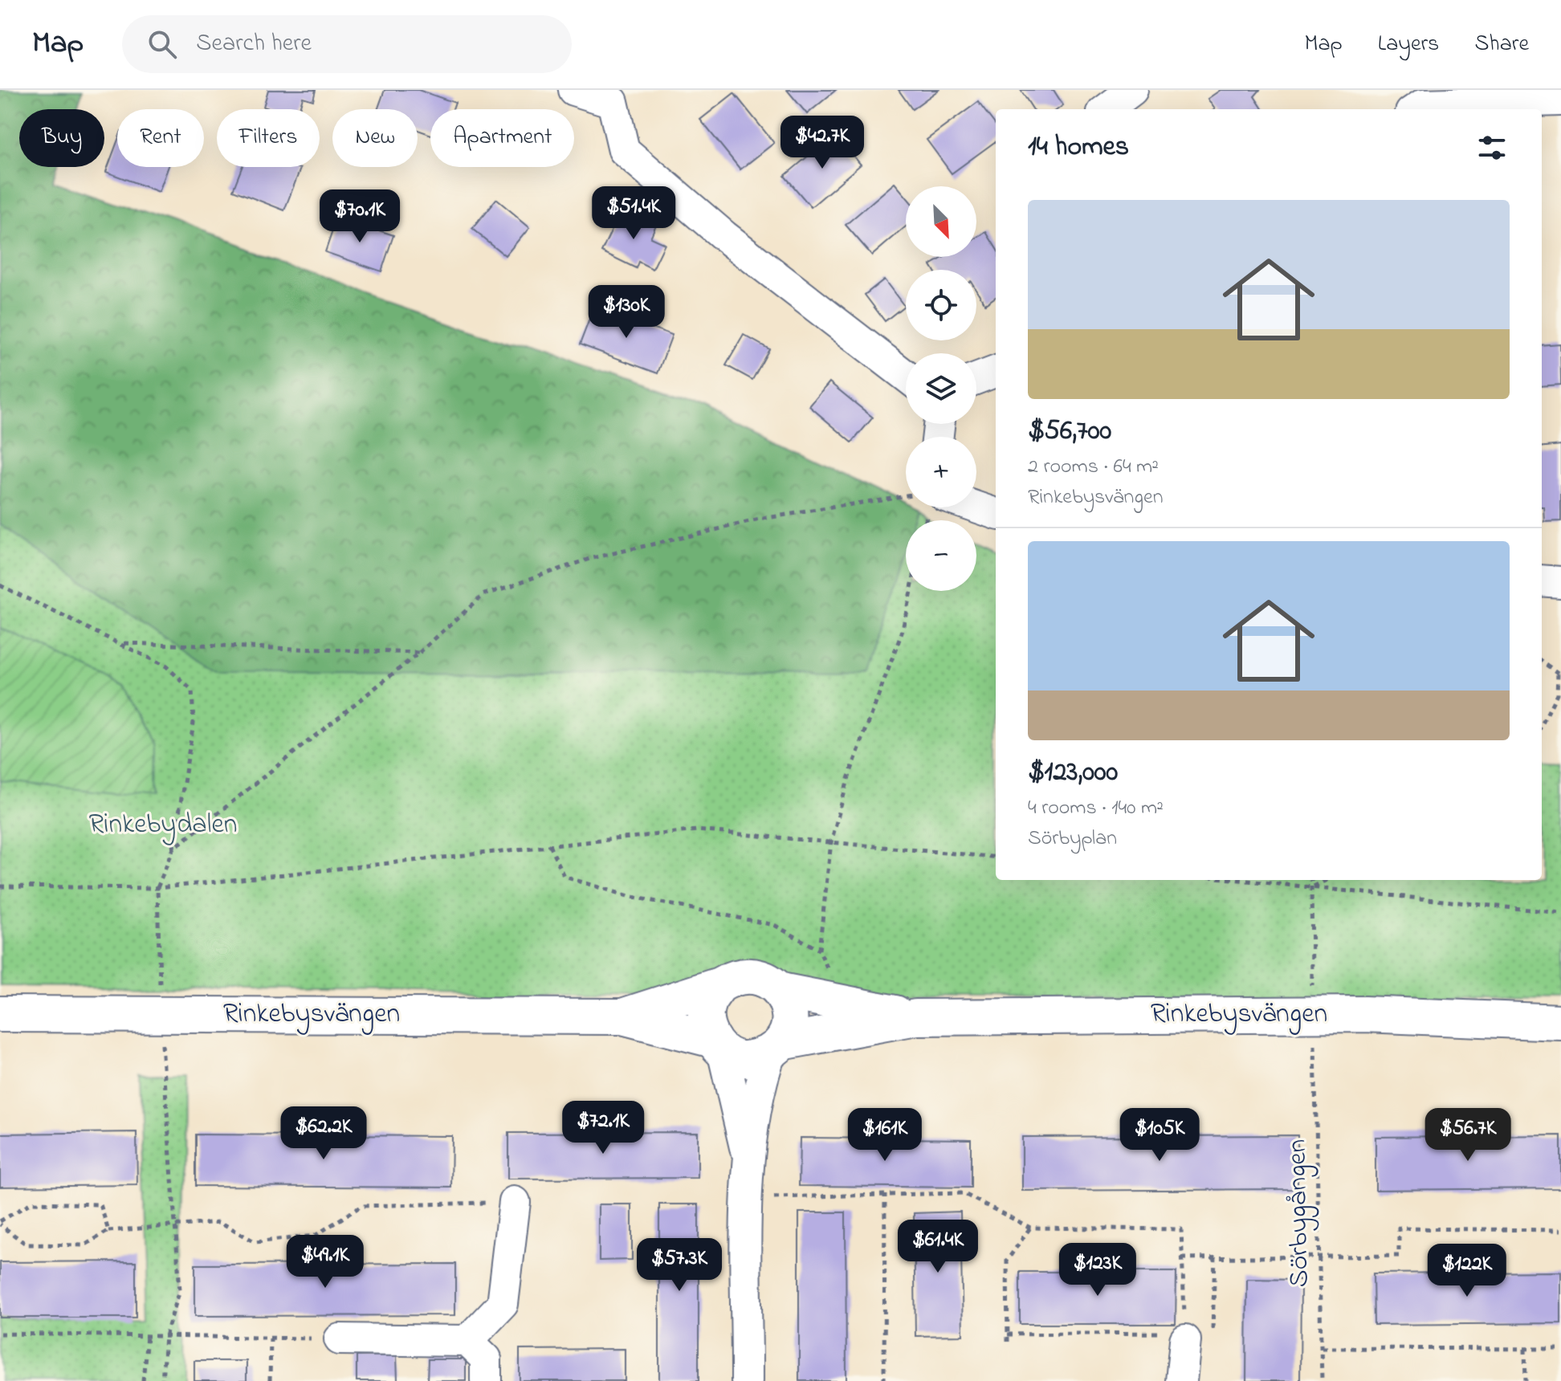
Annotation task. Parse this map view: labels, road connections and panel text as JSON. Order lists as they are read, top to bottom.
{
  "streets": {
    "street": ["Rinkebysvängen"],
    "path": ["Sörbygången"]
  },
  "parks": ["Rinkebydalen"],
  "north": "bottom right",
  "page": {
    "header": "Map",
    "search": "Search here",
    "nav": ["Map", "Layers", "Share"],
    "chip": [
      "Buy",
      "Rent",
      "Filters",
      "New",
      "Apartment"
    ],
    "heading": "14 homes",
    "price": [
      "$42.7K",
      "$51.4K",
      "$70.1K",
      "$130K",
      "$72.1K",
      "$62.2K",
      "$161K",
      "$105K",
      "$56.7K",
      "$61.4K",
      "$49.1K",
      "$57.3K",
      "$123K",
      "$122K"
    ],
    "map_buttons": ["+", "−"],
    "list": [
      {
        "name": "$56,700",
        "note": "2 rooms · 64 m² · Rinkebysvängen"
      },
      {
        "name": "$123,000",
        "note": "4 rooms · 140 m² · Sörbyplan"
      }
    ]
  }
}
